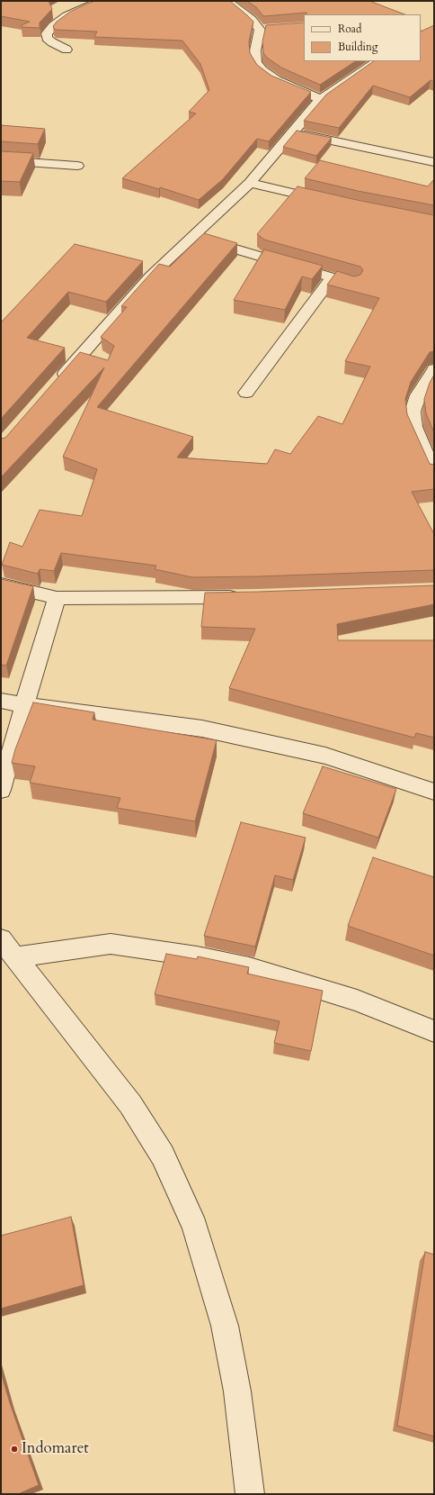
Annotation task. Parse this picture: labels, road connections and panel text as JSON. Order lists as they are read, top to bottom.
{
  "places": ["Indomaret"],
  "legend": ["Road", "Building"]
}
